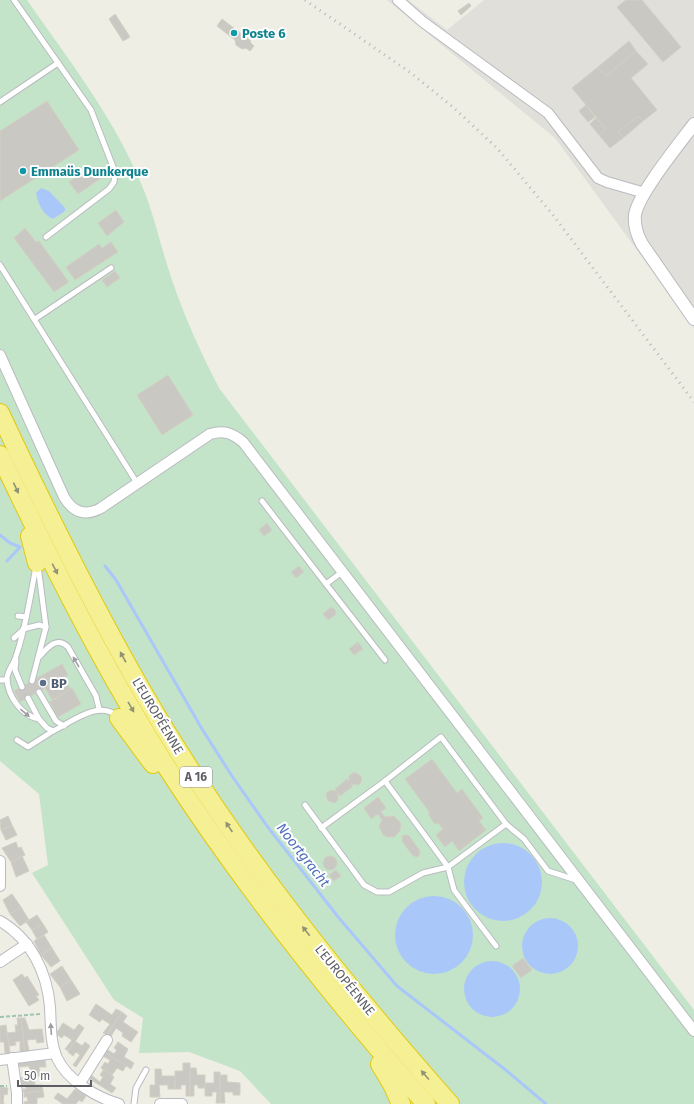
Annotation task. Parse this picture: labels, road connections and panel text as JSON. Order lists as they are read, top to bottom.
{
  "streets": {
    "highway": ["L'EUROPÉENNE", "A 16"]
  },
  "water": ["Noortgracht"],
  "places": ["Poste 6", "Emmaüs Dunkerque", "BP"],
  "scale_bar": "50 m"
}
